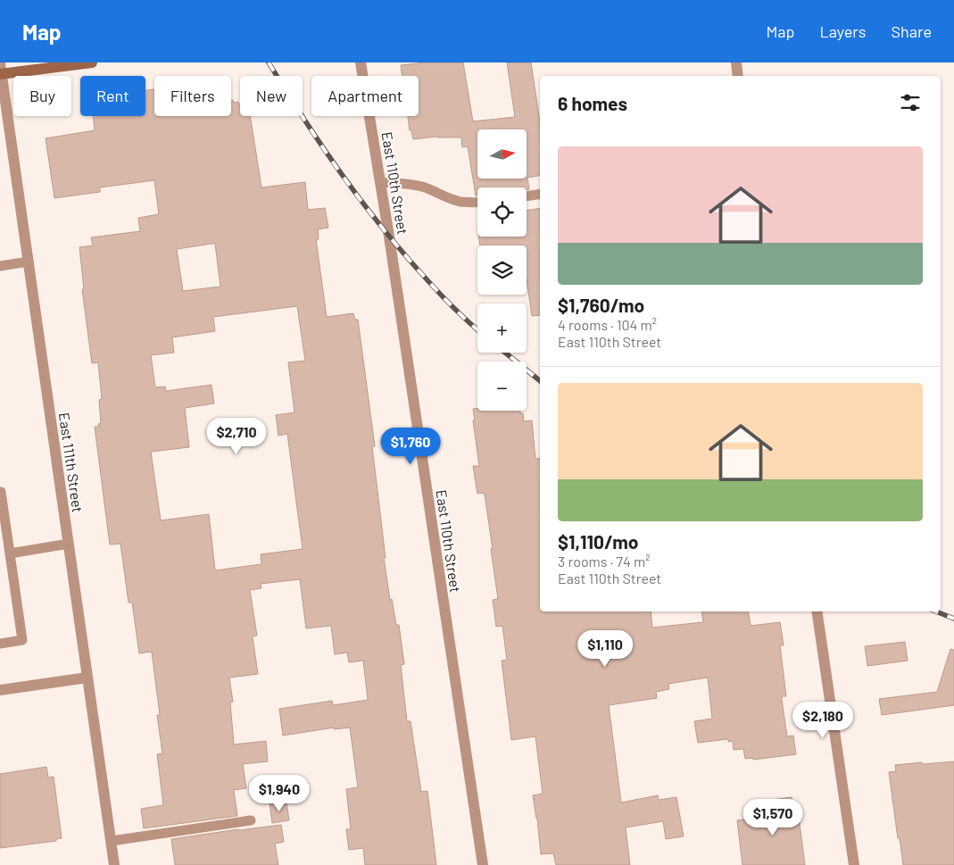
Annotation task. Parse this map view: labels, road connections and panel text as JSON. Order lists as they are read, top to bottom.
{
  "streets": {
    "street": ["East 110th Street", "East 111th Street"]
  },
  "north": "right",
  "page": {
    "header": "Map",
    "nav": ["Map", "Layers", "Share"],
    "chip": [
      "Buy",
      "Rent",
      "Filters",
      "New",
      "Apartment"
    ],
    "heading": "6 homes",
    "map_buttons": ["+", "−"],
    "list": [
      {
        "name": "$1,760/mo",
        "note": "4 rooms · 104 m² · East 110th Street"
      },
      {
        "name": "$1,110/mo",
        "note": "3 rooms · 74 m² · East 110th Street"
      }
    ],
    "price": [
      "$2,710",
      "$1,760",
      "$1,110",
      "$2,180",
      "$1,940",
      "$1,570"
    ]
  }
}
